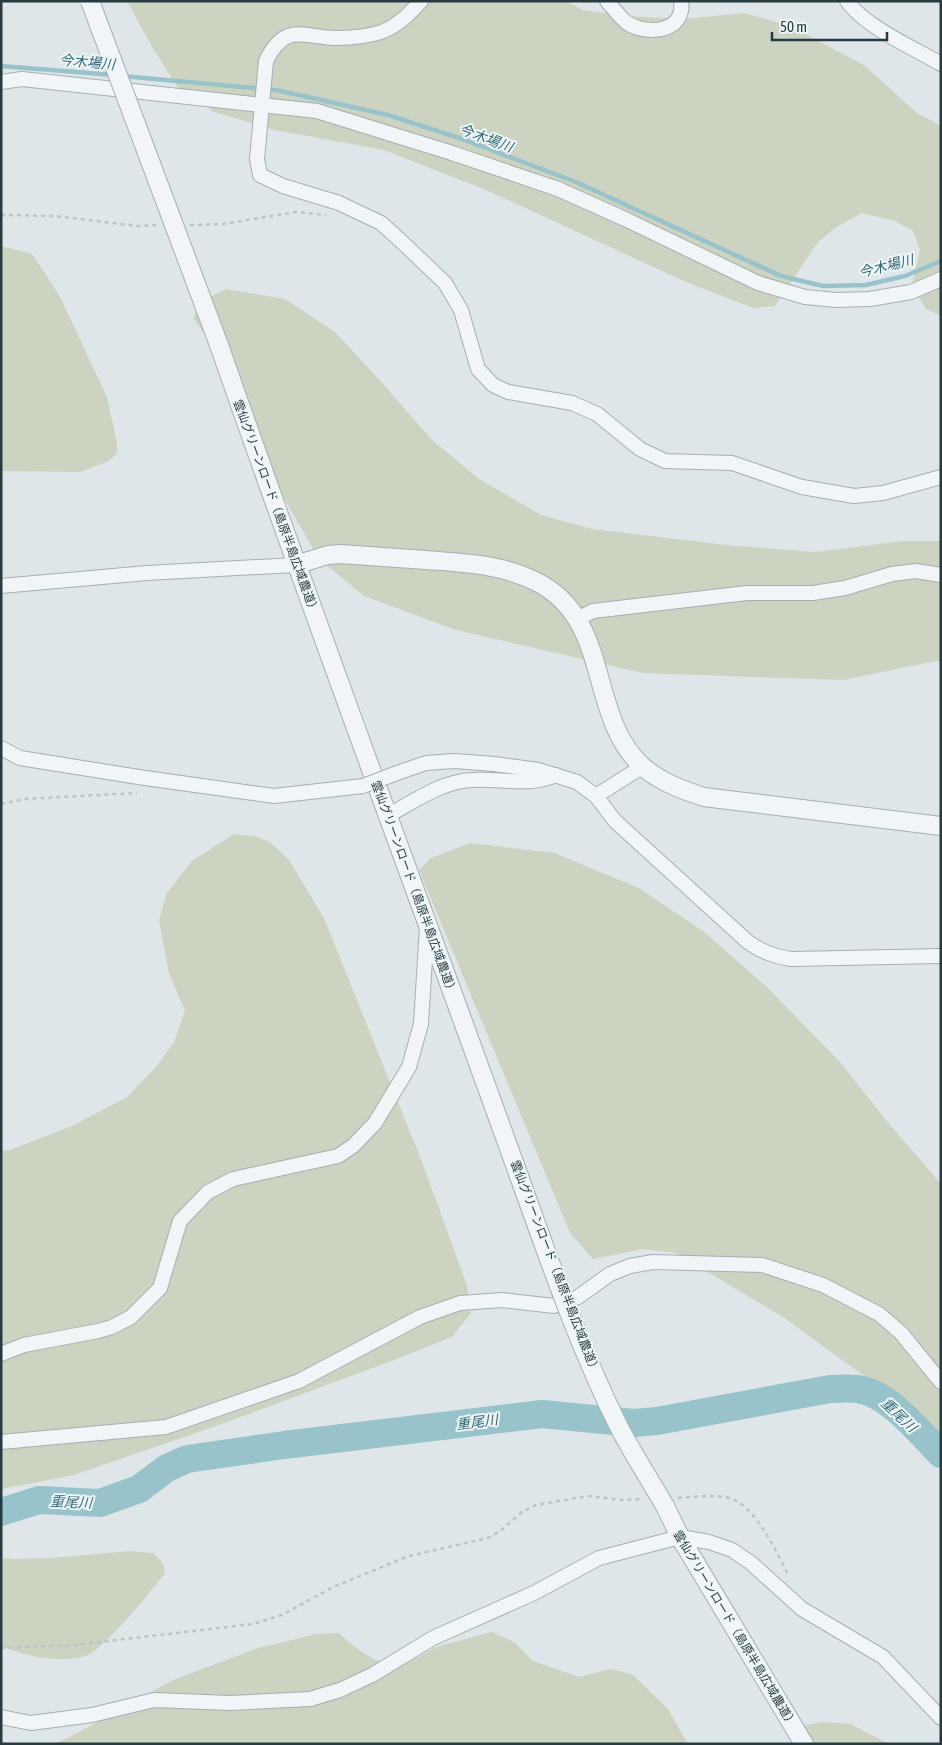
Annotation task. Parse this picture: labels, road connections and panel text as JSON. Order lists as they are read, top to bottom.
{
  "streets": {
    "street": ["雲仙グリーンロード（島原半島広域農道）"]
  },
  "water": ["今木場川", "重尾川"],
  "scale_bar": "50 m"
}
